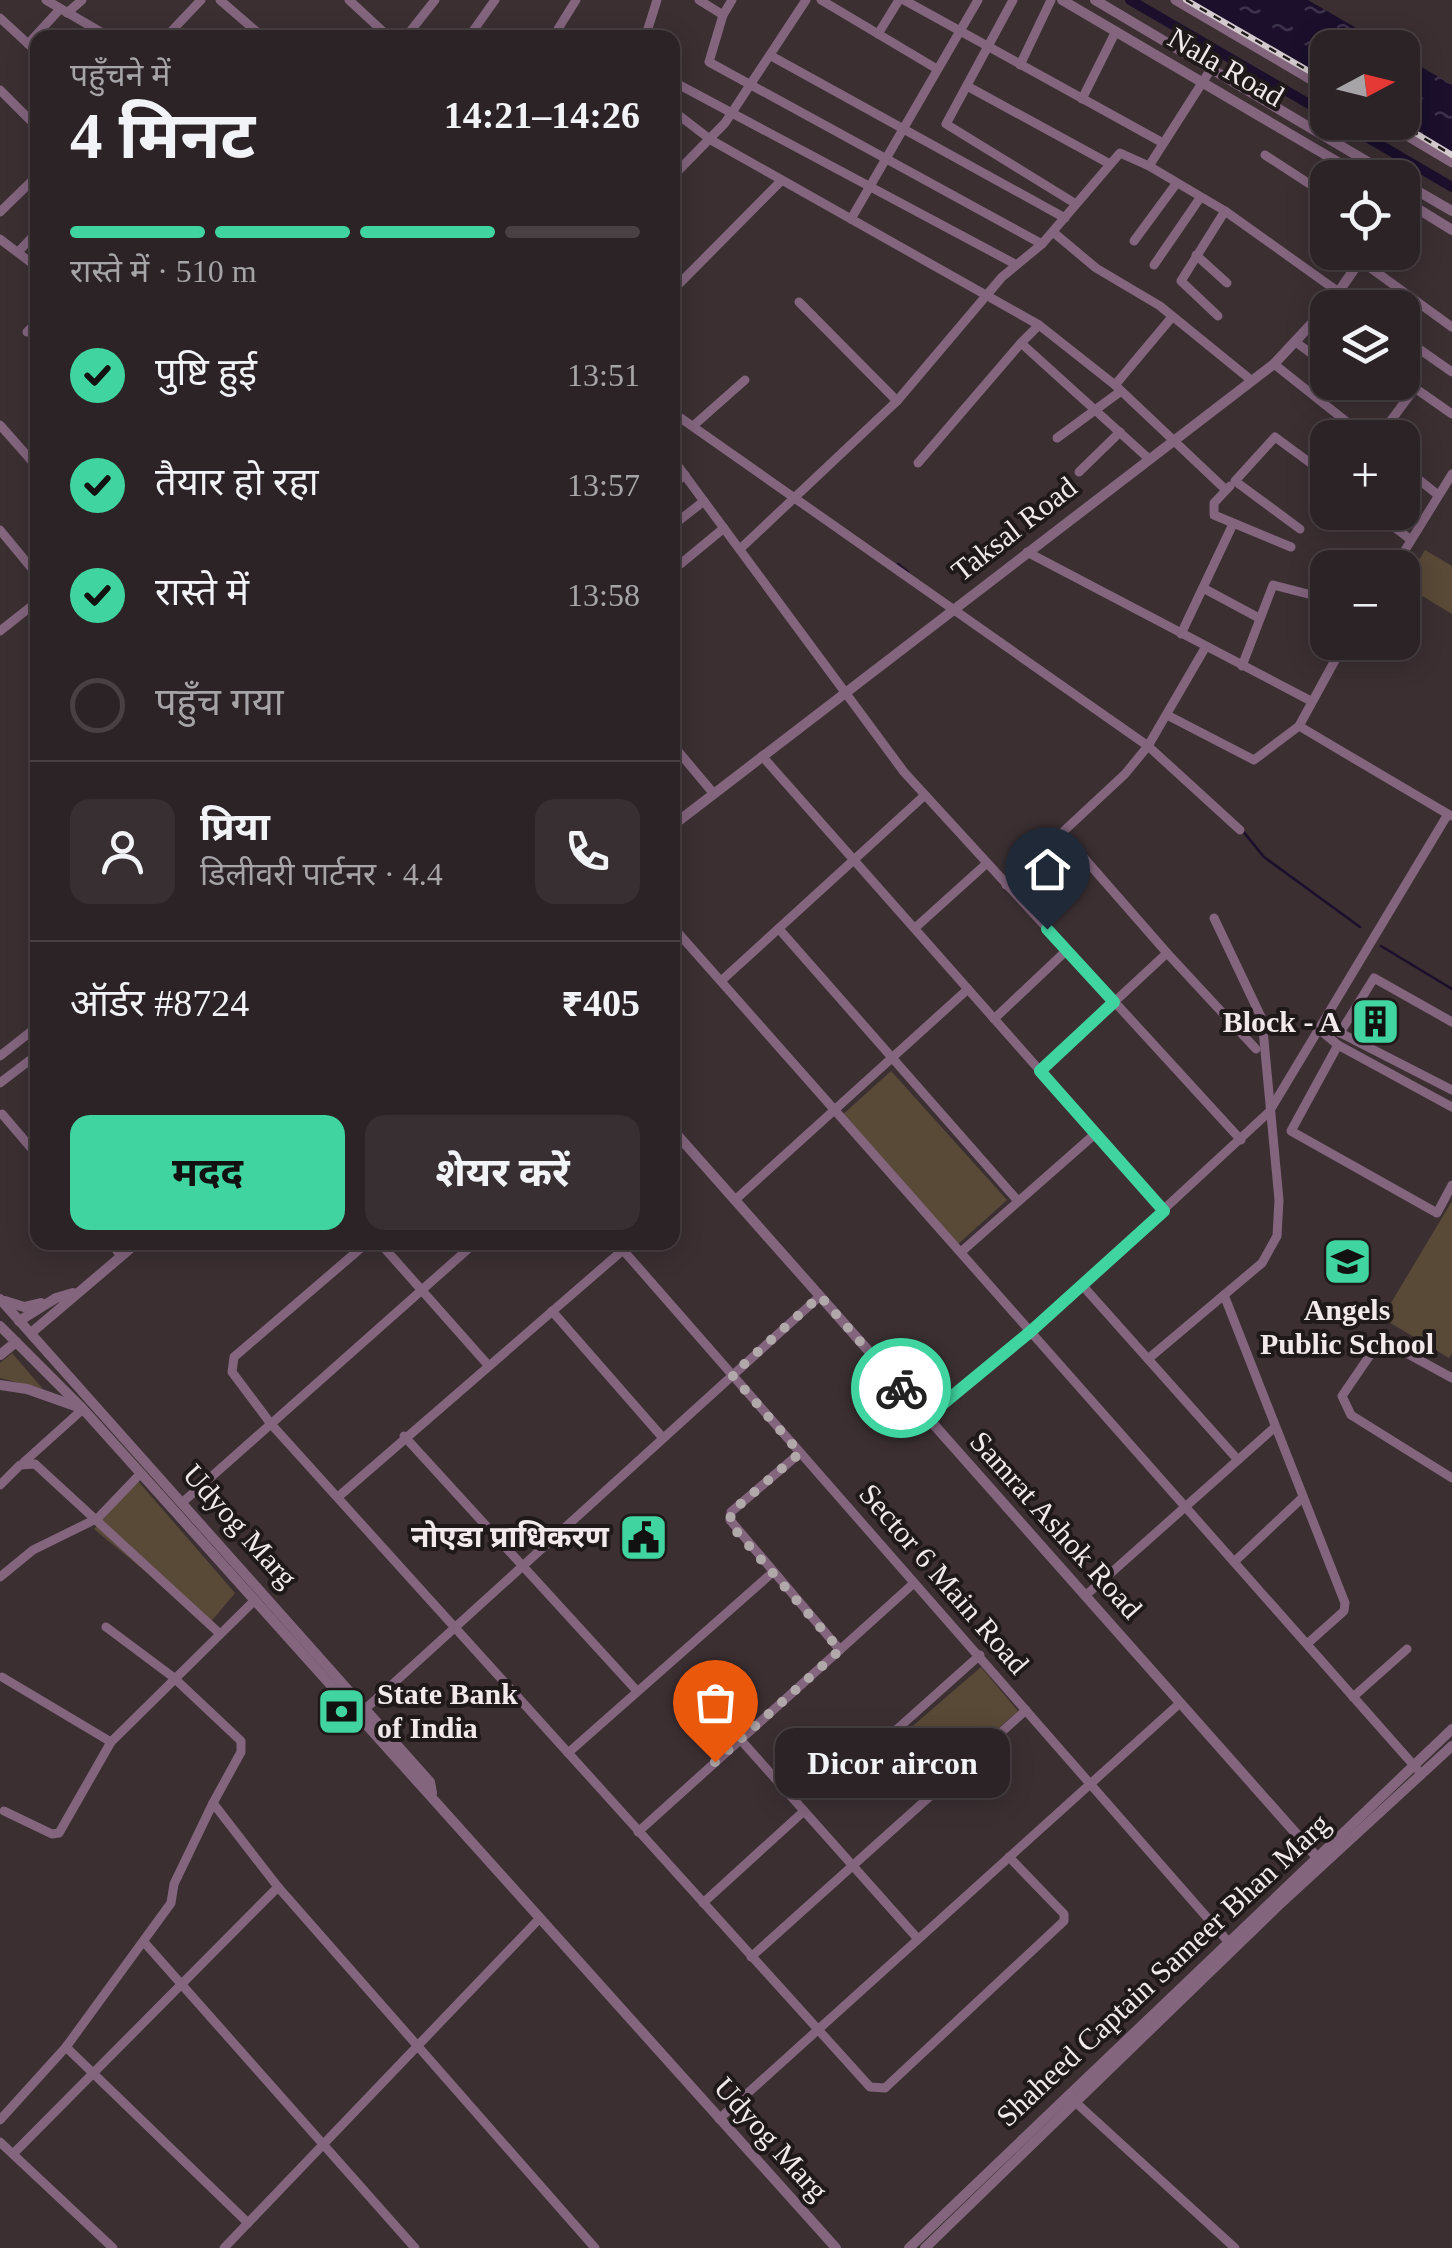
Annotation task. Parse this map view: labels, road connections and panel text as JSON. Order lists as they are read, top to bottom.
{
  "streets": {
    "street": [
      "Nala Road",
      "Taksal Road",
      "Samrat Ashok Road",
      "Udyog Marg",
      "Sector 6 Main Road",
      "Shaheed Captain Sameer Bhan Marg"
    ]
  },
  "crossings": [
    ["Samrat Ashok Road", "Shaheed Captain Sameer Bhan Marg"],
    ["Sector 6 Main Road", "Shaheed Captain Sameer Bhan Marg"]
  ],
  "places": {
    "building": ["Block - A"],
    "school or university": ["Angels Public School"],
    "public building": ["नोएडा प्राधिकरण"],
    "bank": ["State Bank of India"],
    "other": ["Dicor aircon"]
  },
  "north": "right",
  "page": {
    "map_buttons": ["+", "−"],
    "heading": ["4 मिनट", "पहुँचने में", "14:21–14:26"],
    "panel": [
      "प्रिया",
      "डिलीवरी पार्टनर · 4.4",
      "ऑर्डर #8724",
      "₹405"
    ],
    "bar": "रास्ते में · 510 m",
    "list": [
      ["पुष्टि हुई", "13:51"],
      ["तैयार हो रहा", "13:57"],
      ["रास्ते में", "13:58"],
      "पहुँच गया"
    ],
    "buttons": ["मदद", "शेयर करें"],
    "bubble": "Dicor aircon"
  }
}
